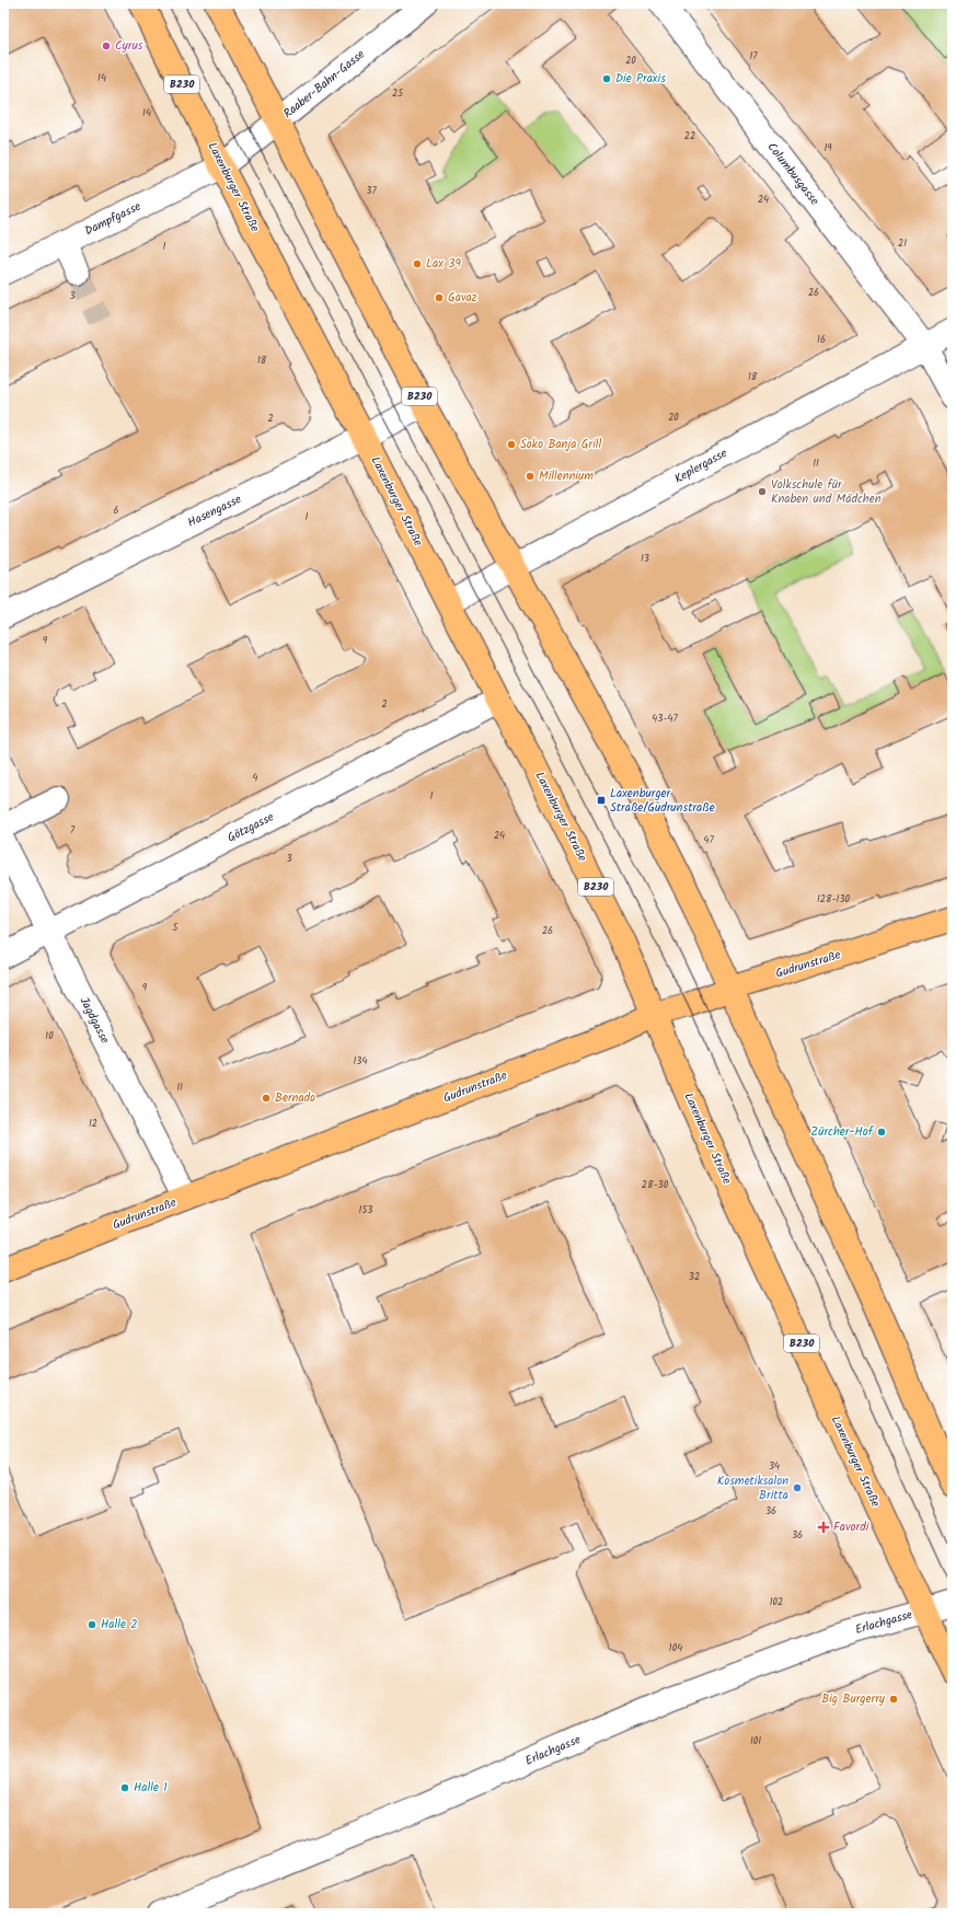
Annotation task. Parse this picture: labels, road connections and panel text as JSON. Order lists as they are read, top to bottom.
{
  "streets": {
    "main road": ["B230", "Laxenburger Straße", "Gudrunstraße"],
    "street": [
      "Raaber-Bahn-Gasse",
      "Columbusgasse",
      "Dampfgasse",
      "Keplergasse",
      "Hasengasse",
      "Götzgasse",
      "Jagdgasse",
      "Erlachgasse"
    ]
  },
  "crossings": [
    ["B230", "Raaber-Bahn-Gasse"],
    ["B230", "Keplergasse"],
    ["B230", "Hasengasse"],
    ["B230", "Gudrunstraße"],
    ["Raaber-Bahn-Gasse", "Laxenburger Straße"],
    ["Raaber-Bahn-Gasse", "Dampfgasse"],
    ["Columbusgasse", "Keplergasse"],
    ["Laxenburger Straße", "Dampfgasse"],
    ["Laxenburger Straße", "Keplergasse"],
    ["Laxenburger Straße", "Hasengasse"],
    ["Laxenburger Straße", "Götzgasse"],
    ["Laxenburger Straße", "Gudrunstraße"],
    ["Laxenburger Straße", "Erlachgasse"],
    ["Götzgasse", "Jagdgasse"],
    ["Gudrunstraße", "Jagdgasse"]
  ],
  "places": {
    "other": [
      "Cyrus",
      "Die Praxis",
      "Lax 39",
      "Gavaz",
      "Soko Banja Grill",
      "Millennium",
      "Volkschule für Knaben und Mädchen",
      "Bernado",
      "Zürcher-Hof",
      "Kosmetiksalon Britta",
      "Halle 2",
      "Big Burgerry",
      "Halle 1"
    ],
    "transit": ["Laxenburger Straße/Gudrunstraße"],
    "health": ["Favordi"]
  },
  "house_numbers": [
    "17",
    "20",
    "14",
    "25",
    "14",
    "22",
    "19",
    "37",
    "24",
    "21",
    "1",
    "26",
    "3",
    "16",
    "18",
    "18",
    "20",
    "2",
    "11",
    "6",
    "1",
    "13",
    "9",
    "2",
    "43-47",
    "4",
    "1",
    "7",
    "24",
    "47",
    "3",
    "128-130",
    "5",
    "26",
    "9",
    "10",
    "134",
    "11",
    "12",
    "28-30",
    "153",
    "32",
    "34",
    "36",
    "36",
    "102",
    "104",
    "101"
  ]
}
